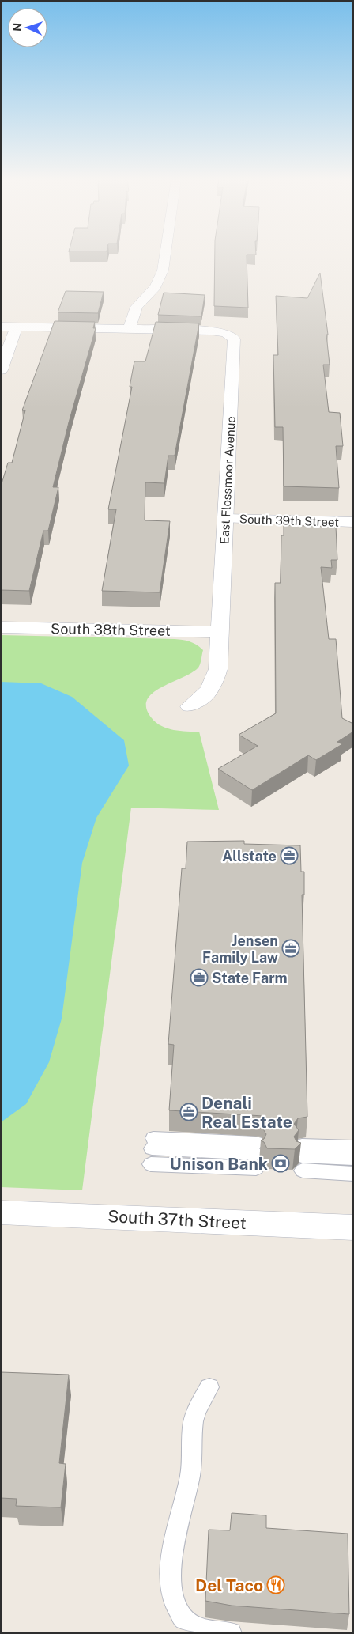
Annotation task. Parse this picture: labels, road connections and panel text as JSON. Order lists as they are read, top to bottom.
{
  "streets": {
    "street": [
      "East Flossmoor Avenue",
      "South 39th Street",
      "South 38th Street",
      "South 37th Street"
    ]
  },
  "crossings": [
    ["East Flossmoor Avenue", "South 39th Street"],
    ["East Flossmoor Avenue", "South 38th Street"]
  ],
  "places": {
    "office": [
      "Allstate",
      "Jensen Family Law",
      "State Farm",
      "Denali Real Estate"
    ],
    "bank": ["Unison Bank"],
    "restaurant": ["Del Taco"]
  },
  "north": "left"
}
